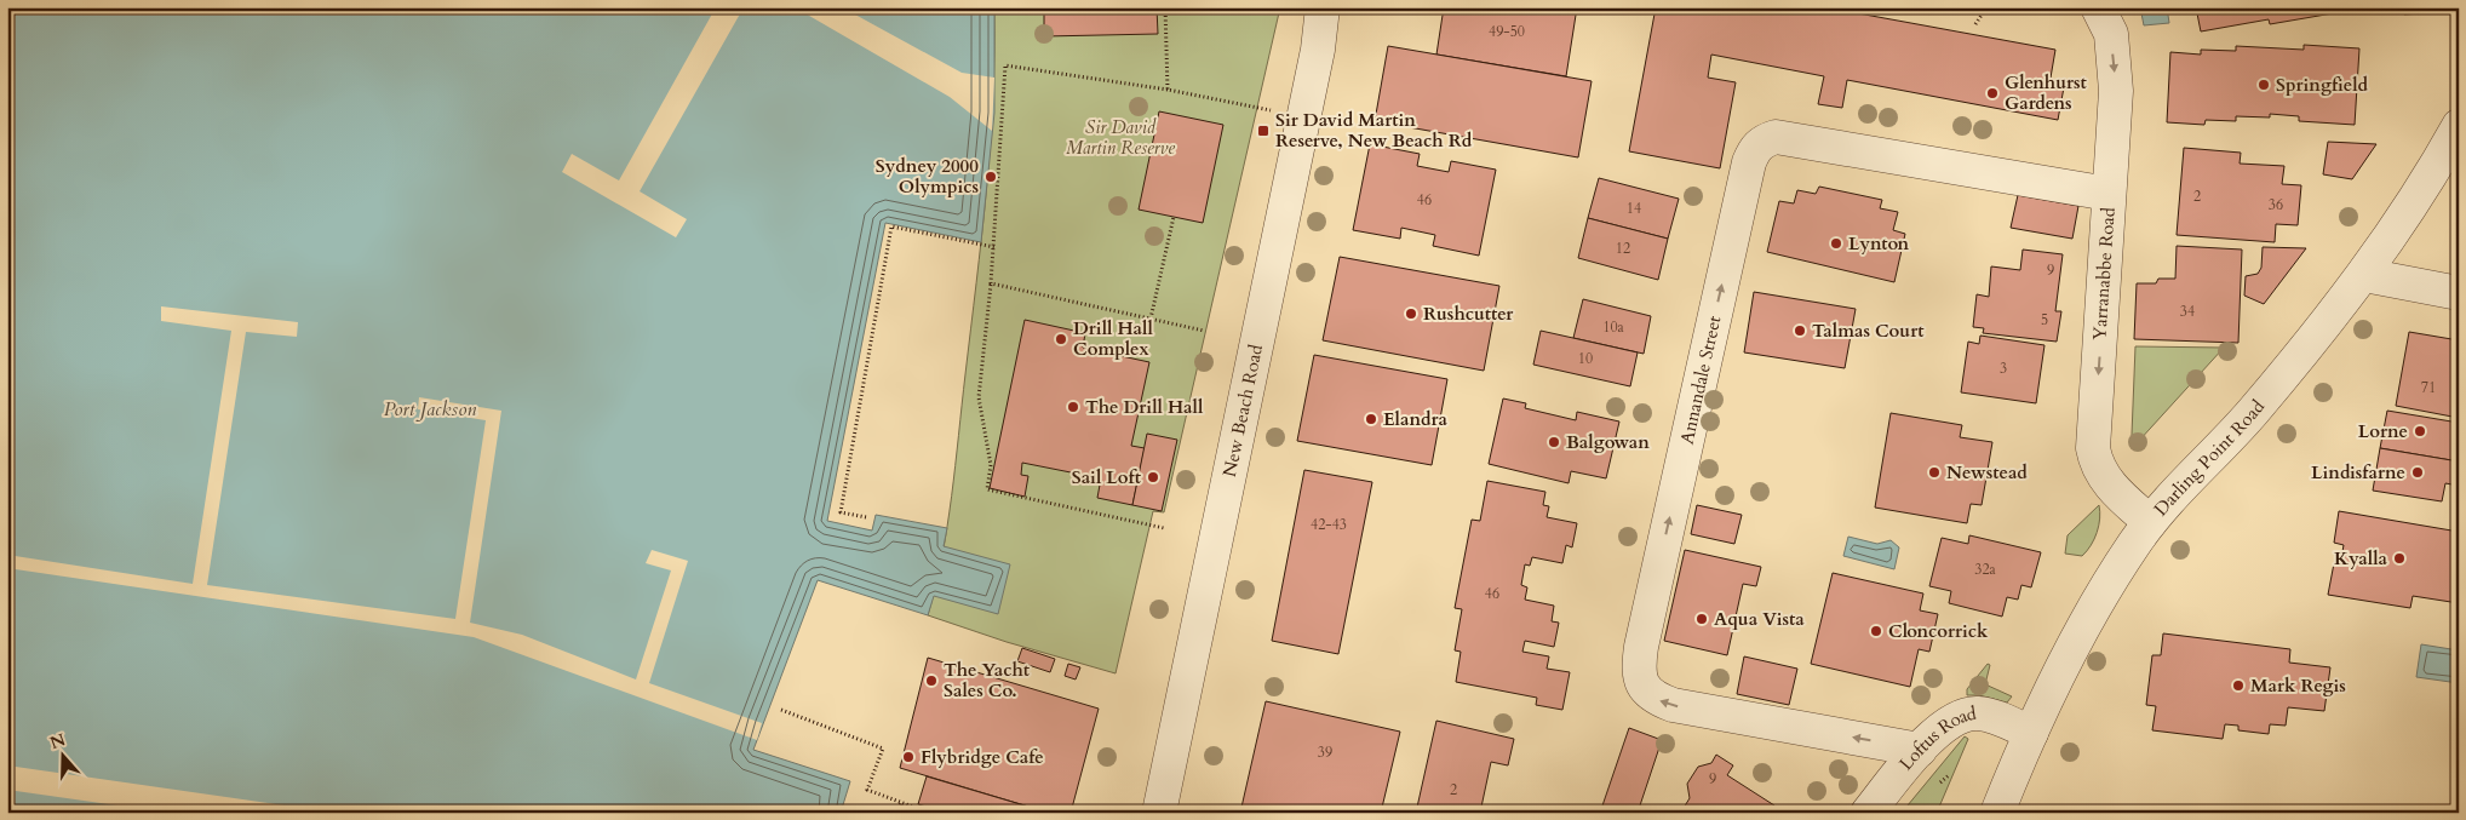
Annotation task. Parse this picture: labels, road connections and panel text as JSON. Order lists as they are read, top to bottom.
{
  "streets": {
    "street": [
      "Yarranabbe Road",
      "Annandale Street",
      "New Beach Road",
      "Darling Point Road",
      "Loftus Road"
    ]
  },
  "crossings": [
    ["Yarranabbe Road", "Annandale Street"],
    ["Yarranabbe Road", "Darling Point Road"],
    ["Annandale Street", "Loftus Road"],
    ["Darling Point Road", "Loftus Road"]
  ],
  "one_way": ["Yarranabbe Road"],
  "water": ["Port Jackson"],
  "parks": ["Sir David Martin Reserve"],
  "places": {
    "other": [
      "Springfield",
      "Glenhurst Gardens",
      "Sydney 2000 Olympics",
      "Lynton",
      "Rushcutter",
      "Talmas Court",
      "Drill Hall Complex",
      "The Drill Hall",
      "Elandra",
      "Lorne",
      "Balgowan",
      "Newstead",
      "Lindisfarne",
      "Sail Loft",
      "Kyalla",
      "Aqua Vista",
      "Cloncorrick",
      "The Yacht Sales Co.",
      "Mark Regis",
      "Flybridge Cafe"
    ],
    "transit": ["Sir David Martin Reserve, New Beach Rd"]
  },
  "house_numbers": [
    "49-50",
    "2",
    "46",
    "36",
    "14",
    "12",
    "9",
    "34",
    "5",
    "10a",
    "10",
    "3",
    "71",
    "42-43",
    "32a",
    "46",
    "39",
    "9",
    "2"
  ],
  "north": "top"
}
